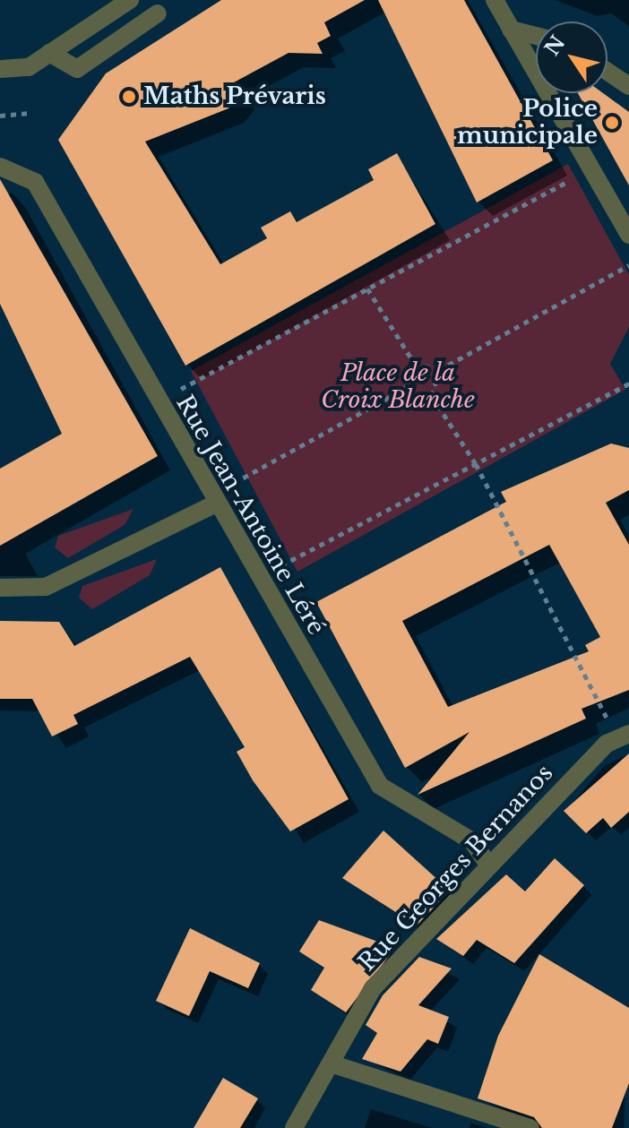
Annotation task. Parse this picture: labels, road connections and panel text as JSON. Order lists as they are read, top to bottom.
{
  "streets": {
    "street": ["Rue Jean-Antoine Léré", "Rue Georges Bernanos"]
  },
  "crossings": [
    ["Rue Jean-Antoine Léré", "Rue Georges Bernanos"]
  ],
  "parks": ["Place de la Croix Blanche"],
  "places": ["Maths Prévaris", "Police municipale"],
  "north": "top left"
}
